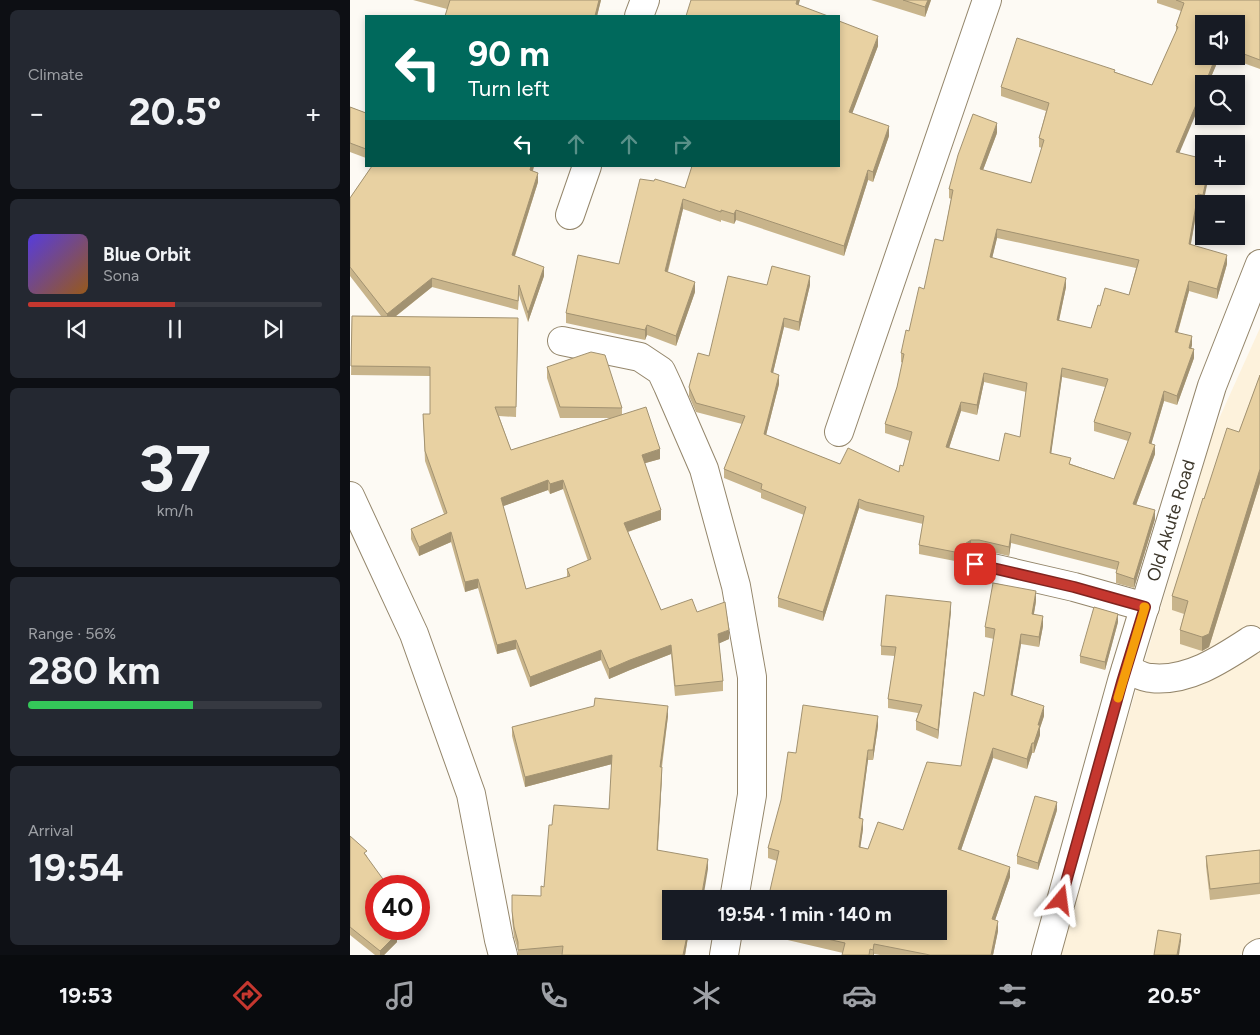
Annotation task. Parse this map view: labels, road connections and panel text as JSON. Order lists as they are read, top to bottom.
{
  "streets": {
    "street": ["Old Akute Road"]
  },
  "page": {
    "tile": [
      "Climate",
      ["37", "km/h"],
      ["Range · 56%", "280 km"],
      ["Arrival", "19:54"]
    ],
    "map_buttons": ["+", "−"],
    "turn": ["90 m", "Turn left"],
    "heat": ["−", "20.5°", "+"],
    "song": ["Blue Orbit", "Sona"],
    "limit": "40",
    "trip": "19:54 · 1 min · 140 m",
    "tabs": ["19:53", "20.5°"]
  }
}
